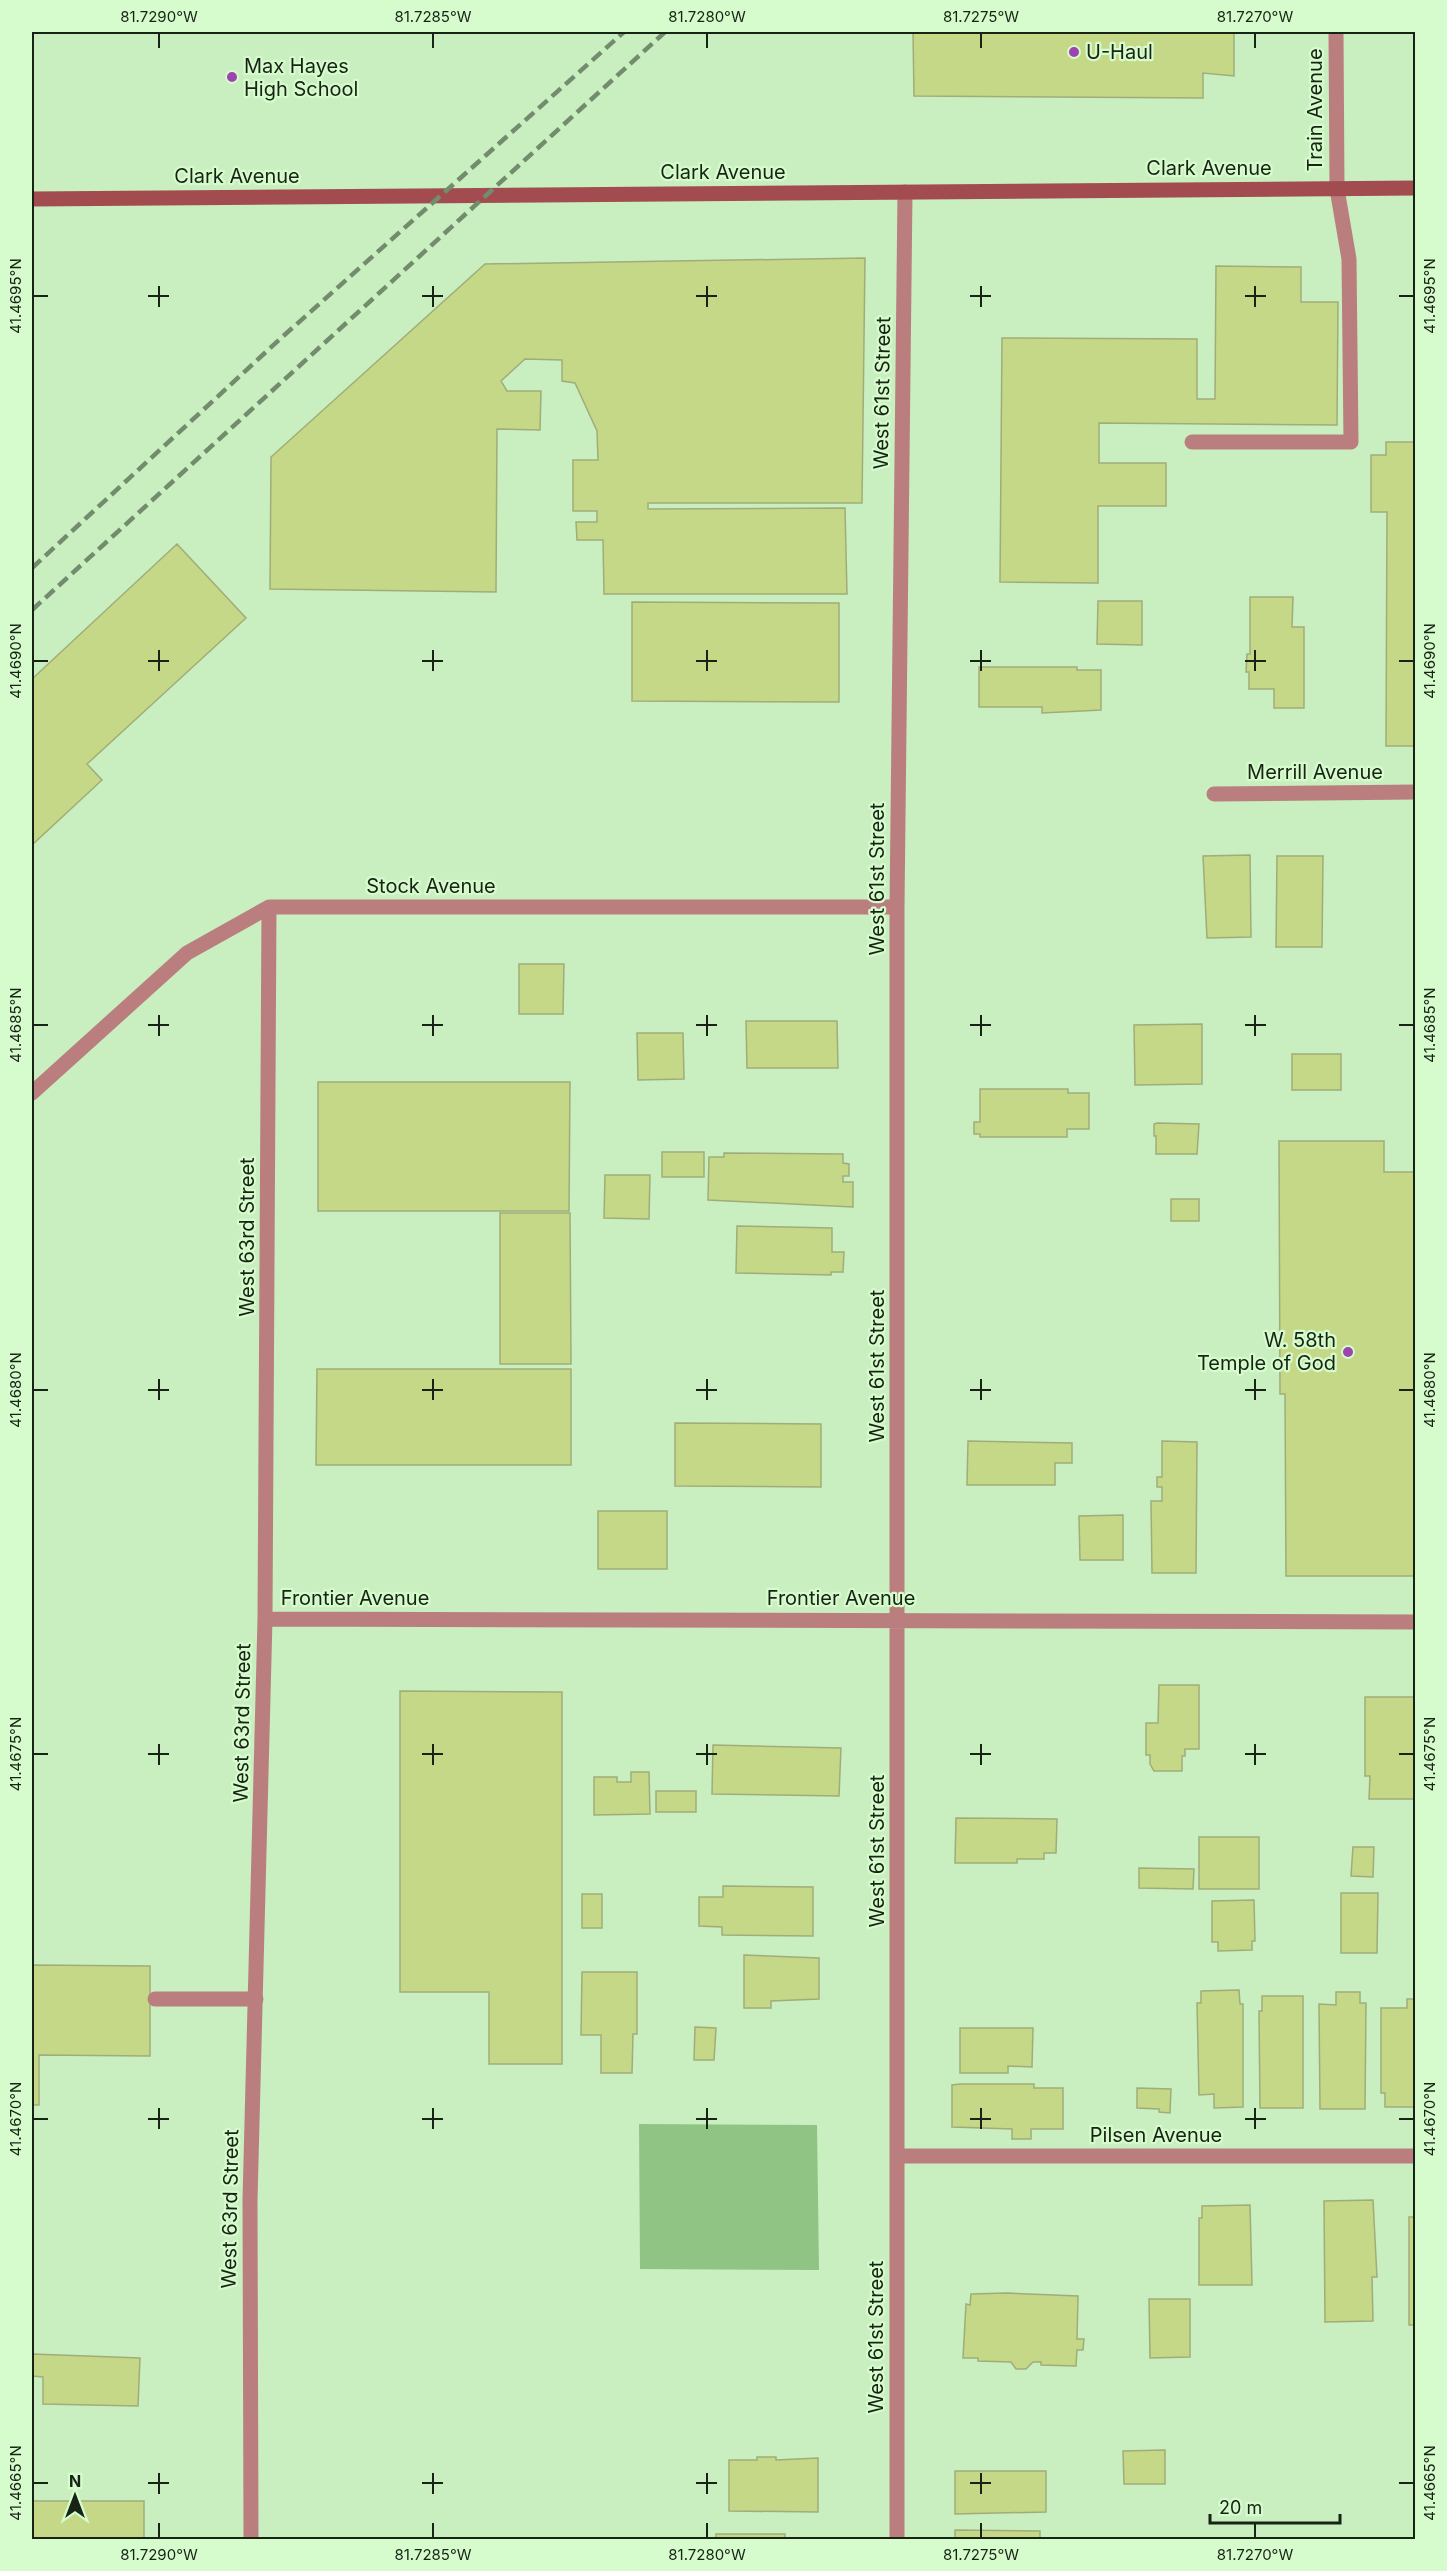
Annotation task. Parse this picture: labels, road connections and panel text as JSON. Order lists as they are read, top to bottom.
{
  "streets": {
    "street": [
      "Train Avenue",
      "Clark Avenue",
      "West 61st Street",
      "Merrill Avenue",
      "Stock Avenue",
      "West 63rd Street",
      "Frontier Avenue",
      "Pilsen Avenue"
    ]
  },
  "crossings": [
    ["Train Avenue", "Clark Avenue"],
    ["Clark Avenue", "West 61st Street"],
    ["West 61st Street", "Stock Avenue"],
    ["West 61st Street", "Frontier Avenue"],
    ["West 61st Street", "Pilsen Avenue"],
    ["Stock Avenue", "West 63rd Street"],
    ["West 63rd Street", "Frontier Avenue"]
  ],
  "places": ["U-Haul", "Max Hayes High School", "W. 58th Temple of God"],
  "scale_bar": "20 m",
  "north": "top",
  "coordinates": [
    "81.7290°W",
    "81.7285°W",
    "81.7280°W",
    "81.7275°W",
    "81.7270°W",
    "41.4695°N",
    "41.4690°N",
    "41.4685°N",
    "41.4680°N",
    "41.4675°N",
    "41.4670°N",
    "41.4665°N"
  ]
}
